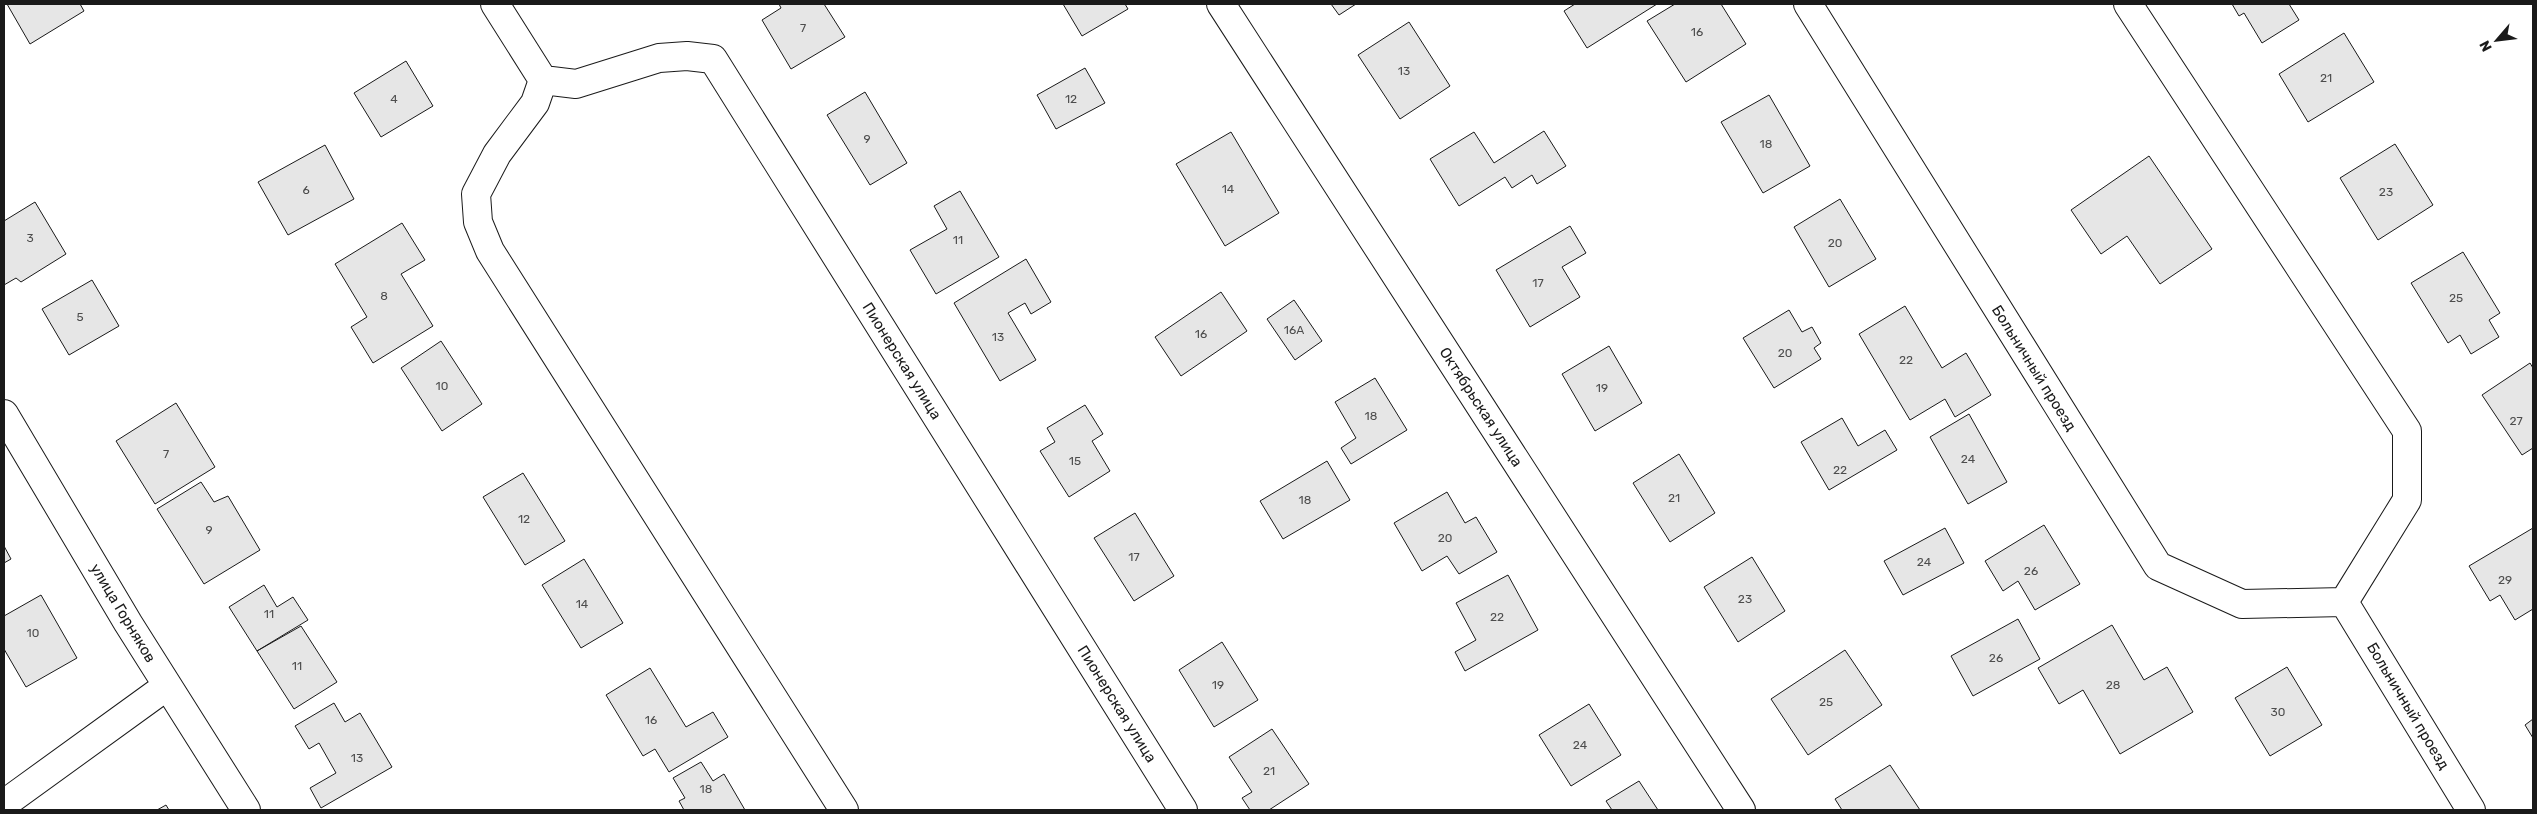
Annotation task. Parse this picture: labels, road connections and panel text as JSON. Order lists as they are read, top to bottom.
{
  "streets": {
    "street": [
      "Пионерская улица",
      "Больничный проезд",
      "Октябрьская улица",
      "улица Горняков"
    ]
  },
  "house_numbers": [
    "7",
    "16",
    "13",
    "21",
    "4",
    "12",
    "9",
    "18",
    "14",
    "6",
    "23",
    "3",
    "11",
    "20",
    "17",
    "8",
    "25",
    "5",
    "16А",
    "16",
    "13",
    "20",
    "22",
    "10",
    "19",
    "18",
    "27",
    "7",
    "24",
    "15",
    "22",
    "21",
    "18",
    "12",
    "9",
    "20",
    "17",
    "24",
    "26",
    "29",
    "23",
    "14",
    "11",
    "22",
    "10",
    "26",
    "11",
    "19",
    "28",
    "25",
    "30",
    "16",
    "24",
    "13",
    "21",
    "18"
  ],
  "north": "bottom left"
}
